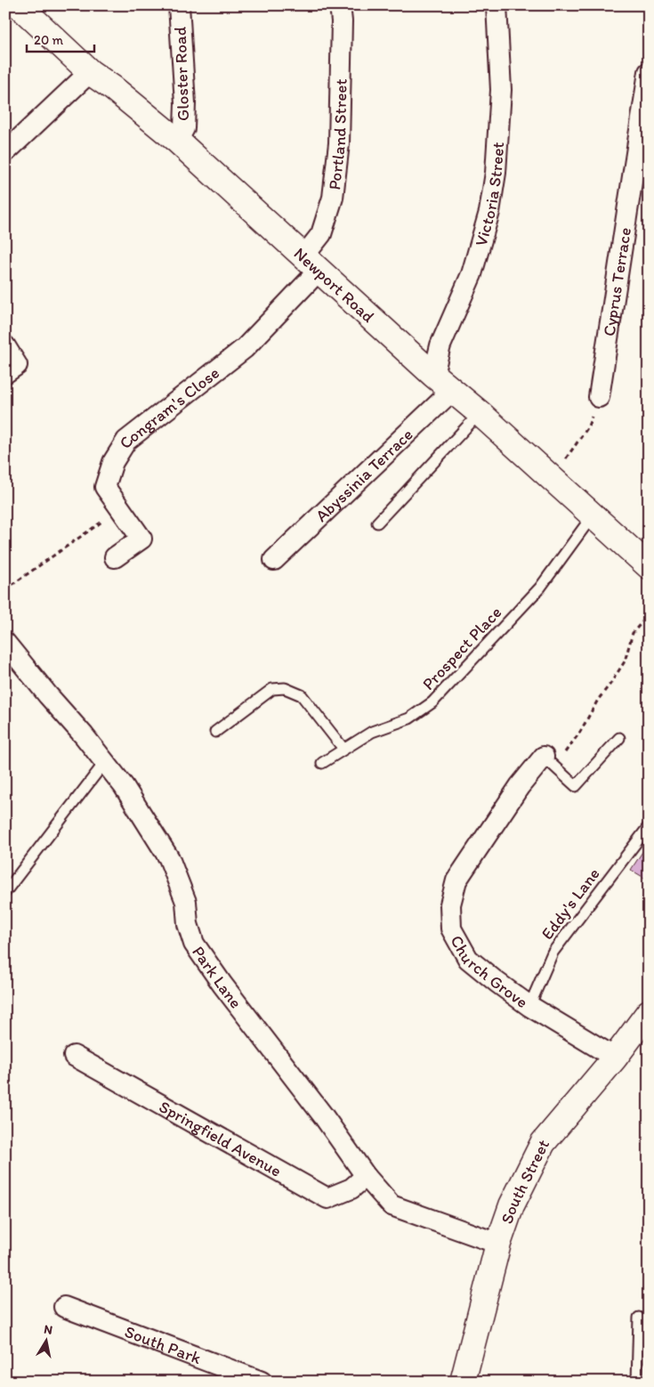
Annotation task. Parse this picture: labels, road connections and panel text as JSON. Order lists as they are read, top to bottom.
{
  "streets": {
    "street": [
      "Gloster Road",
      "Portland Street",
      "Victoria Street",
      "Cyprus Terrace",
      "Newport Road",
      "Congram's Close",
      "Abyssinia Terrace",
      "Church Grove",
      "Park Lane",
      "Springfield Avenue",
      "South Street",
      "South Park"
    ],
    "lane": ["Prospect Place", "Eddy's Lane"]
  },
  "crossings": [
    ["Gloster Road", "Newport Road"],
    ["Portland Street", "Newport Road"],
    ["Portland Street", "Congram's Close"],
    ["Victoria Street", "Newport Road"],
    ["Newport Road", "Congram's Close"],
    ["Newport Road", "Abyssinia Terrace"],
    ["Newport Road", "Prospect Place"],
    ["Eddy's Lane", "Church Grove"],
    ["Church Grove", "South Street"],
    ["Park Lane", "Springfield Avenue"],
    ["Park Lane", "South Street"]
  ],
  "scale_bar": "20 m",
  "north": "top"
}
